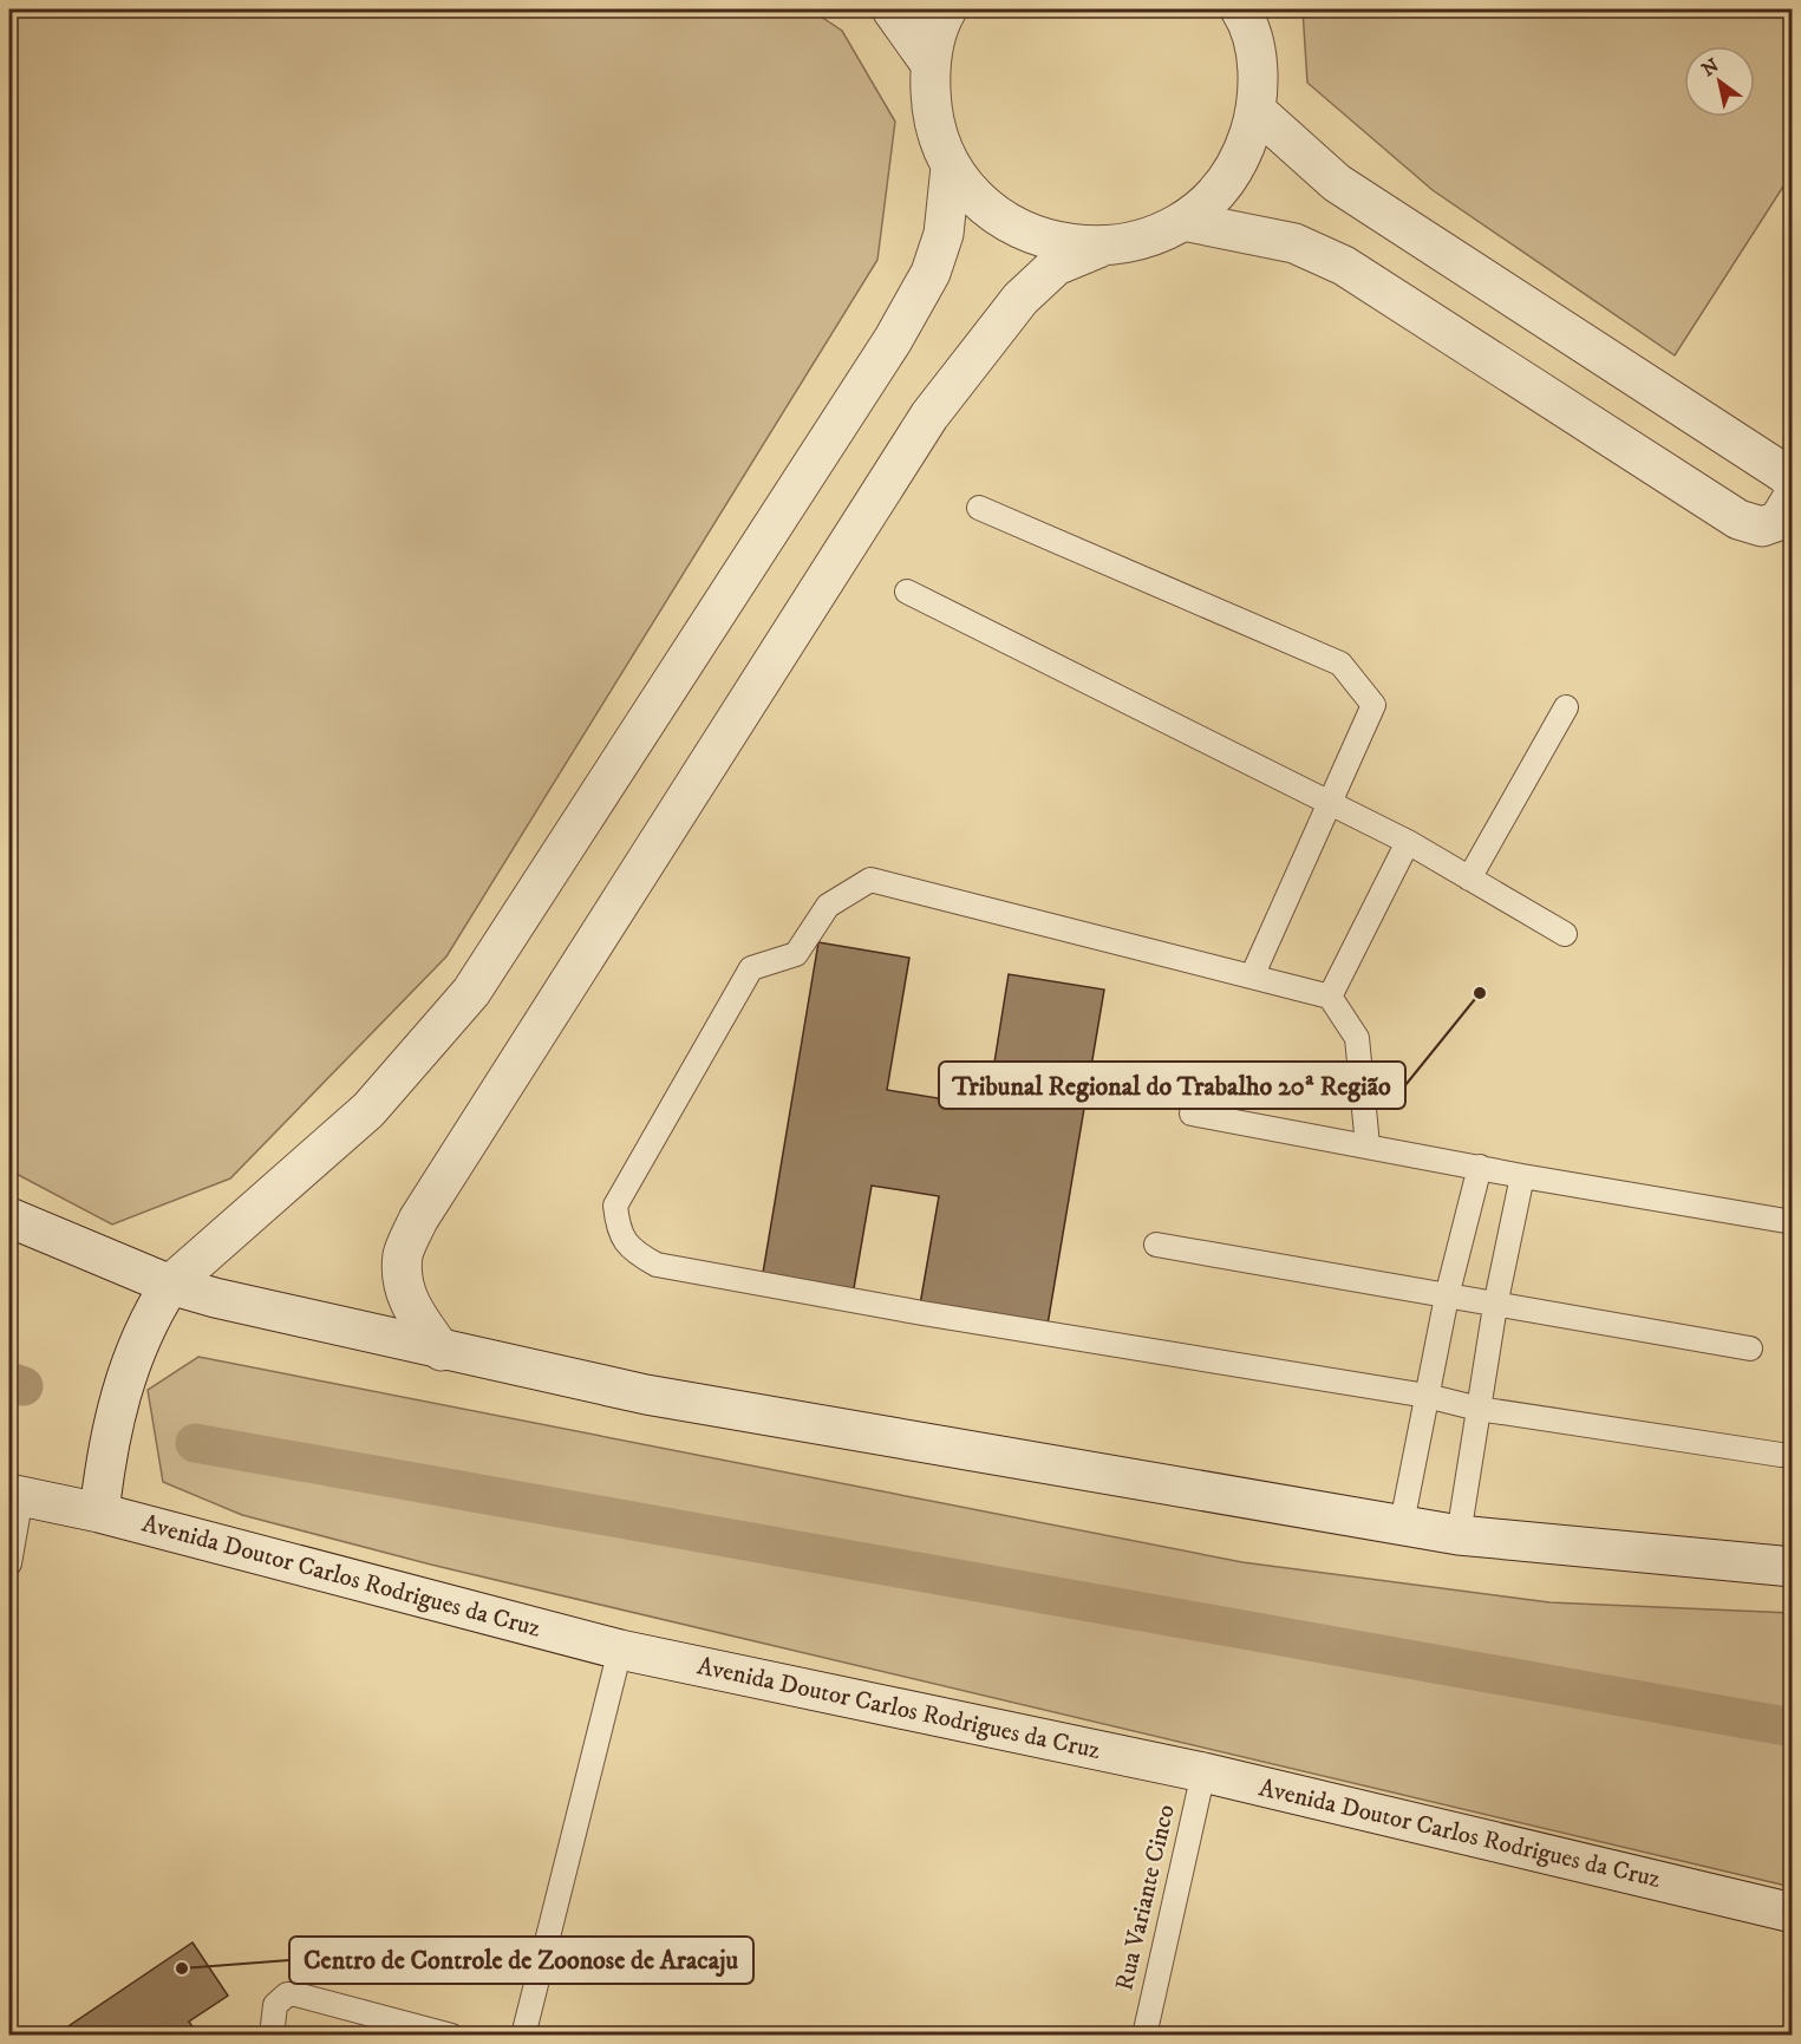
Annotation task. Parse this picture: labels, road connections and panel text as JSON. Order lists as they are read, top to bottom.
{
  "streets": {
    "street": ["Avenida Doutor Carlos Rodrigues da Cruz"],
    "lane": ["Rua Variante Cinco"]
  },
  "crossings": [
    ["Avenida Doutor Carlos Rodrigues da Cruz", "Rua Variante Cinco"]
  ],
  "places": ["Tribunal Regional do Trabalho 20ª Região", "Centro de Controle de Zoonose de Aracaju"],
  "north": "top left"
}
